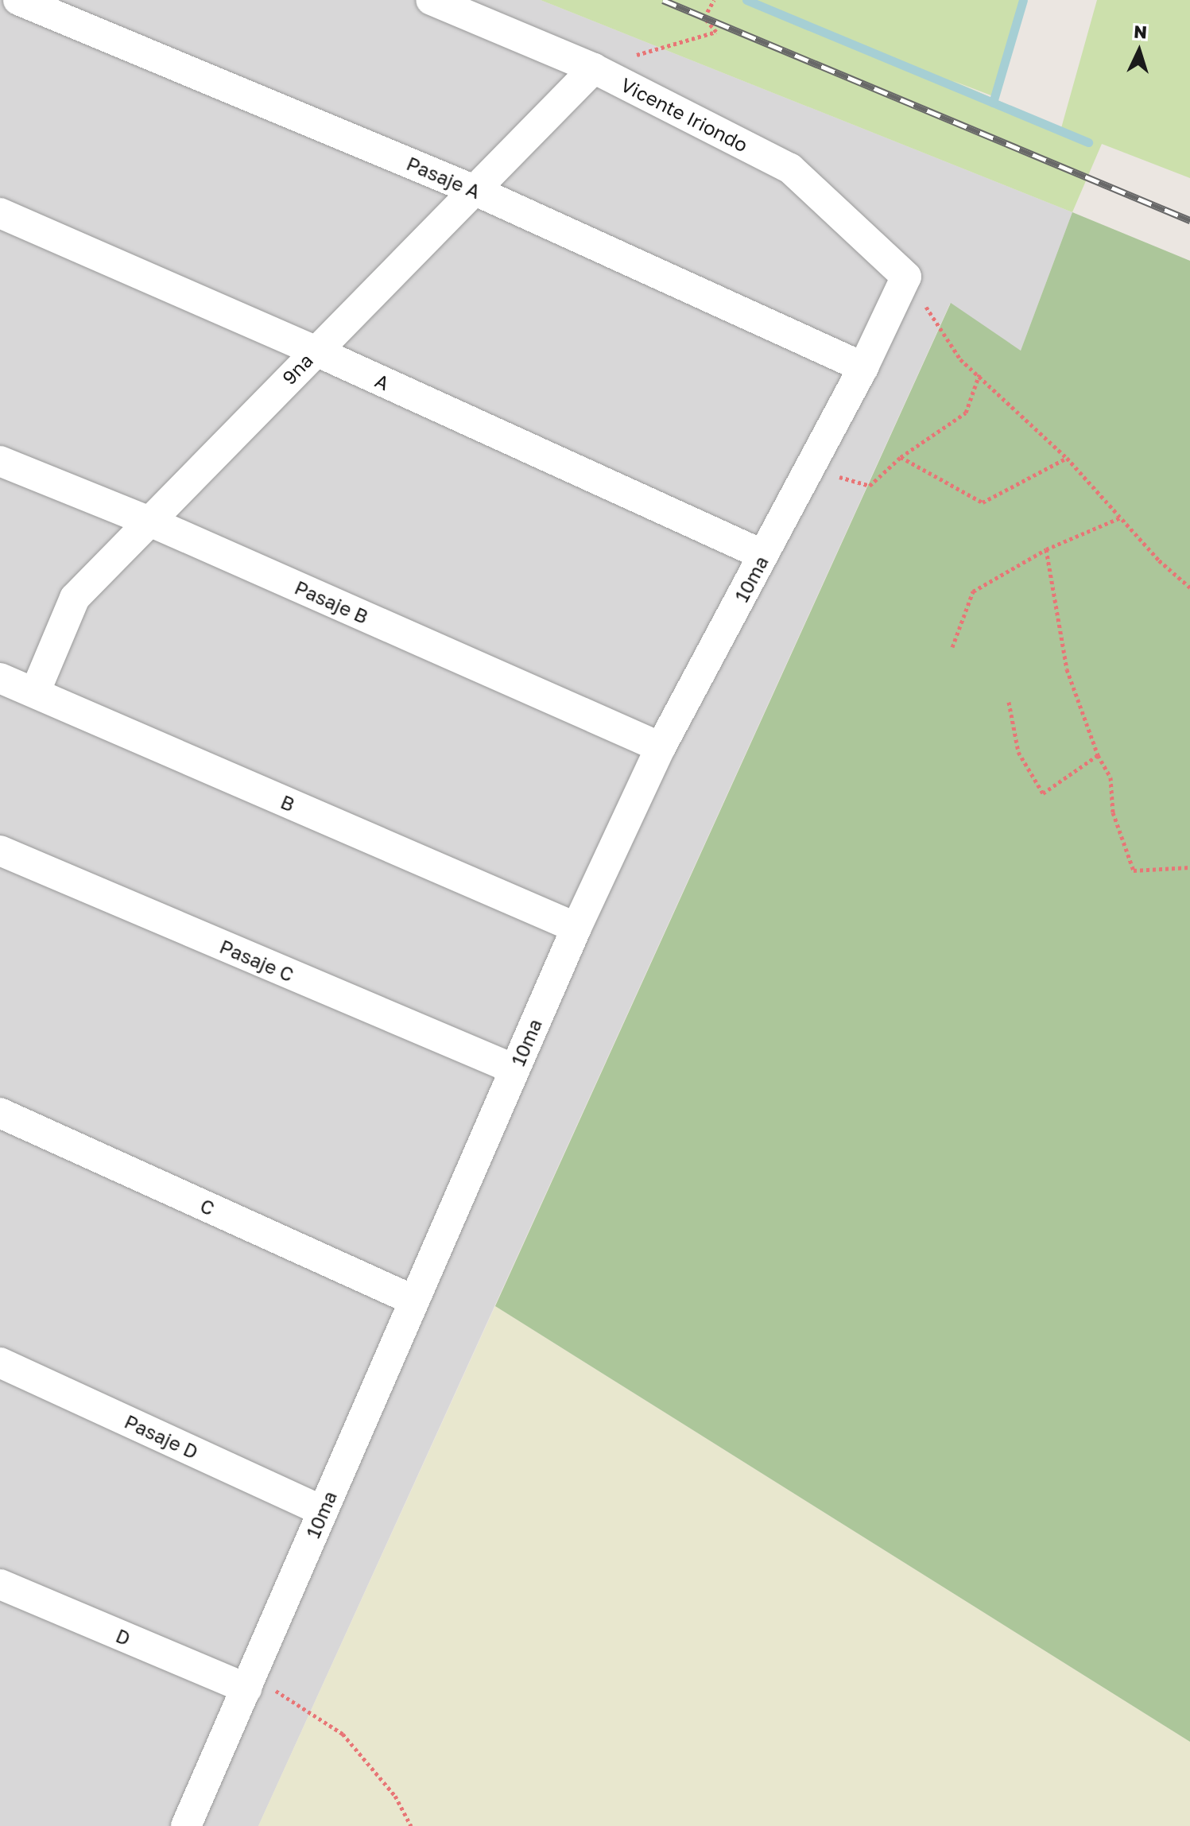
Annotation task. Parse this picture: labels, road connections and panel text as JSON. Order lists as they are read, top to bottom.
{
  "streets": {
    "street": [
      "Vicente Iriondo",
      "Pasaje A",
      "9na",
      "A",
      "10ma",
      "Pasaje B",
      "B",
      "Pasaje C",
      "C",
      "Pasaje D",
      "D"
    ]
  },
  "crossings": [
    ["Vicente Iriondo", "9na"],
    ["Vicente Iriondo", "10ma"],
    ["Pasaje A", "9na"],
    ["Pasaje A", "10ma"],
    ["9na", "A"],
    ["9na", "Pasaje B"],
    ["9na", "B"],
    ["A", "10ma"],
    ["10ma", "Pasaje B"],
    ["10ma", "B"],
    ["10ma", "Pasaje C"],
    ["10ma", "C"],
    ["10ma", "Pasaje D"],
    ["10ma", "D"]
  ],
  "north": "top"
}
